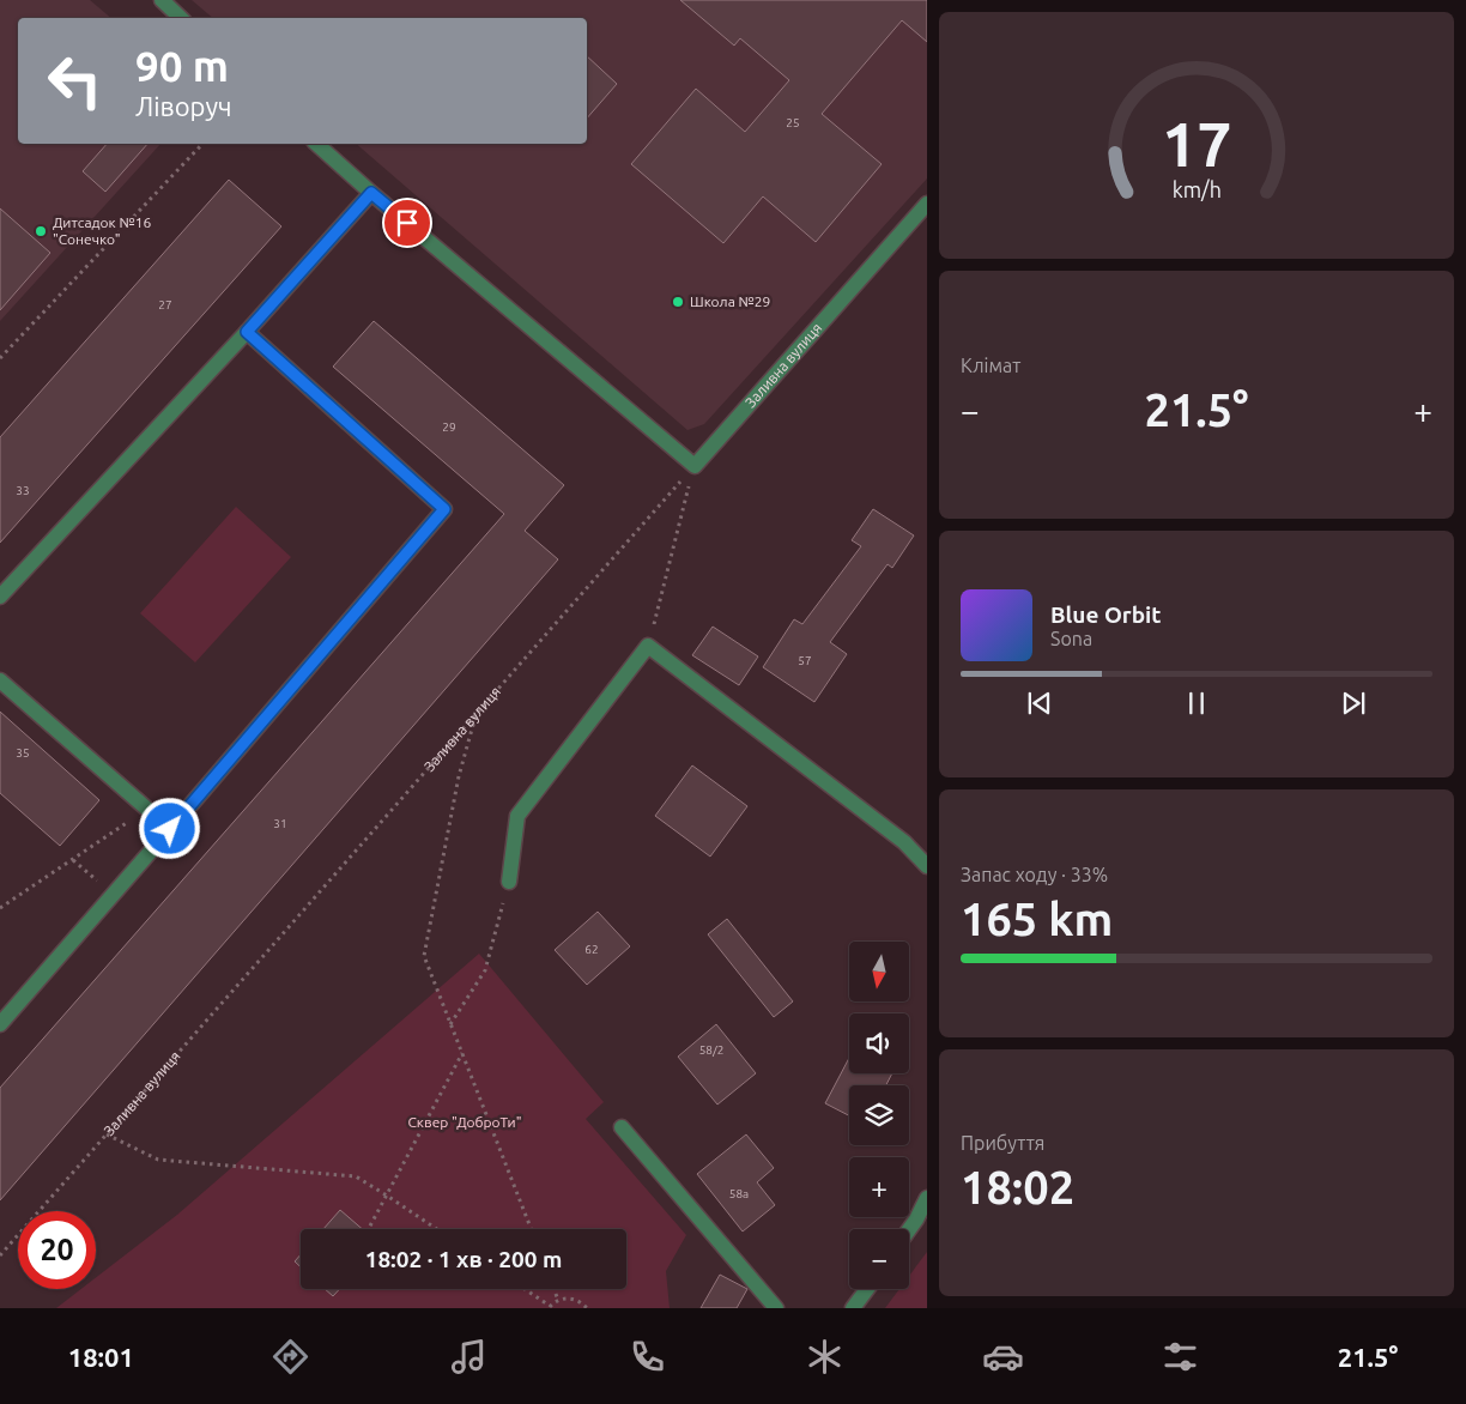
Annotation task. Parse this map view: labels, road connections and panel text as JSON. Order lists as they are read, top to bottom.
{
  "streets": {
    "street": ["Заливна вулиця"]
  },
  "parks": ["Сквер \"ДоброТи\""],
  "places": ["Дитсадок №16 \"Сонечко\"", "Школа №29"],
  "house_numbers": [
    "25",
    "27",
    "29",
    "33",
    "57",
    "35",
    "31",
    "62",
    "58/2",
    "58а"
  ],
  "north": "bottom",
  "page": {
    "turn": ["90 m", "Ліворуч"],
    "tile": [
      "Клімат",
      ["Запас ходу · 33%", "165 km"],
      ["Прибуття", "18:02"]
    ],
    "heat": ["−", "21.5°", "+"],
    "song": ["Blue Orbit", "Sona"],
    "map_buttons": ["+", "−"],
    "limit": "20",
    "trip": "18:02 · 1 хв · 200 m",
    "tabs": ["18:01", "21.5°"],
    "gauge": ["17", "km/h"]
  }
}
